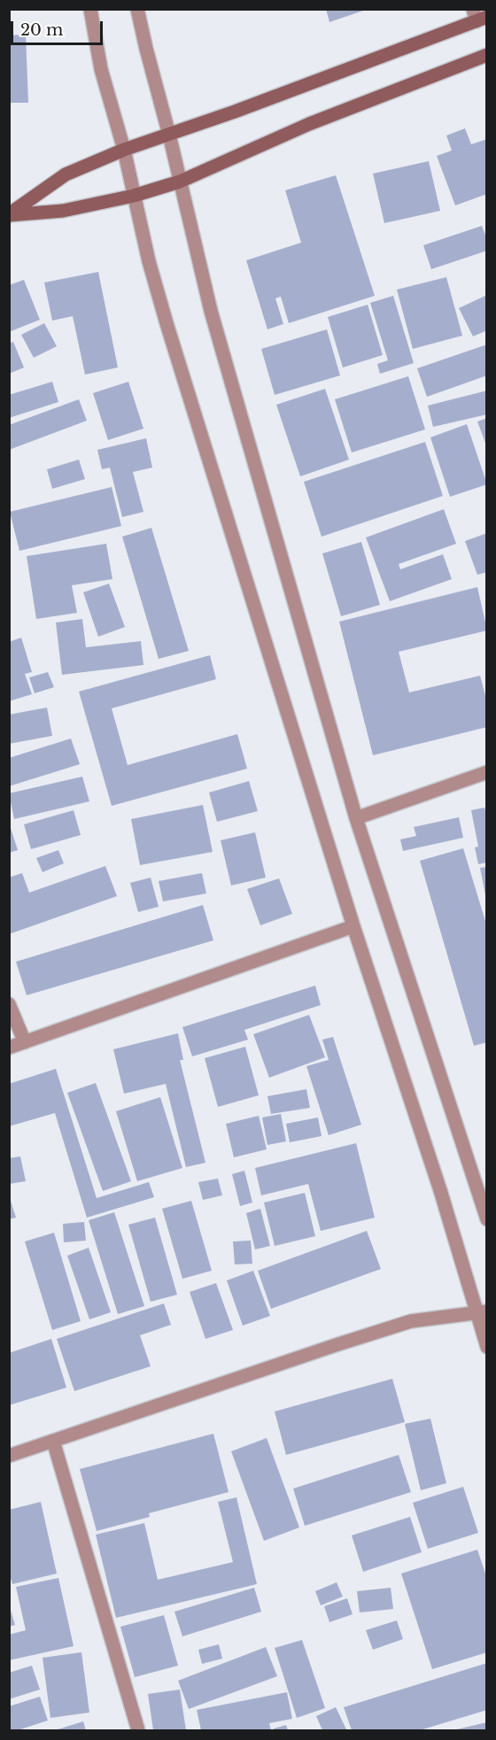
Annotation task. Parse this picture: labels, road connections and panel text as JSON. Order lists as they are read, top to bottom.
{
  "scale_bar": "20 m"
}
